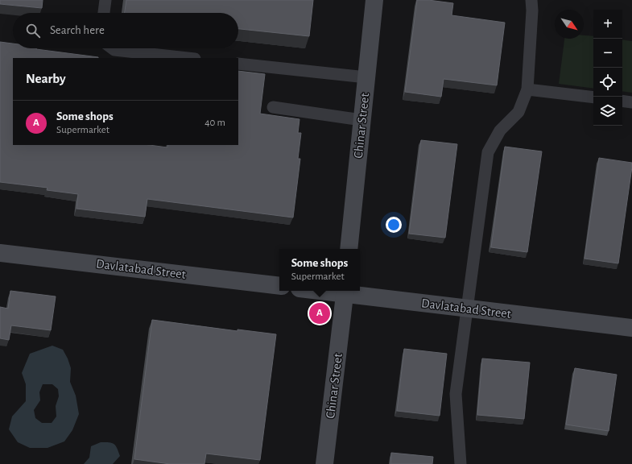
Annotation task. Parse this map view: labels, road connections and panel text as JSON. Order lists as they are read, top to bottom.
{
  "streets": {
    "street": ["Chinar Street", "Davlatabad Street"]
  },
  "crossings": [
    ["Chinar Street", "Davlatabad Street"]
  ],
  "north": "bottom right",
  "page": {
    "map_buttons": ["+", "−"],
    "search": "Search here",
    "heading": "Nearby",
    "list": [
      {
        "mark": "A",
        "name": "Some shops",
        "note": "Supermarket",
        "value": "40 m"
      }
    ],
    "popup": ["Some shops", "Supermarket"],
    "pins": "A"
  }
}
